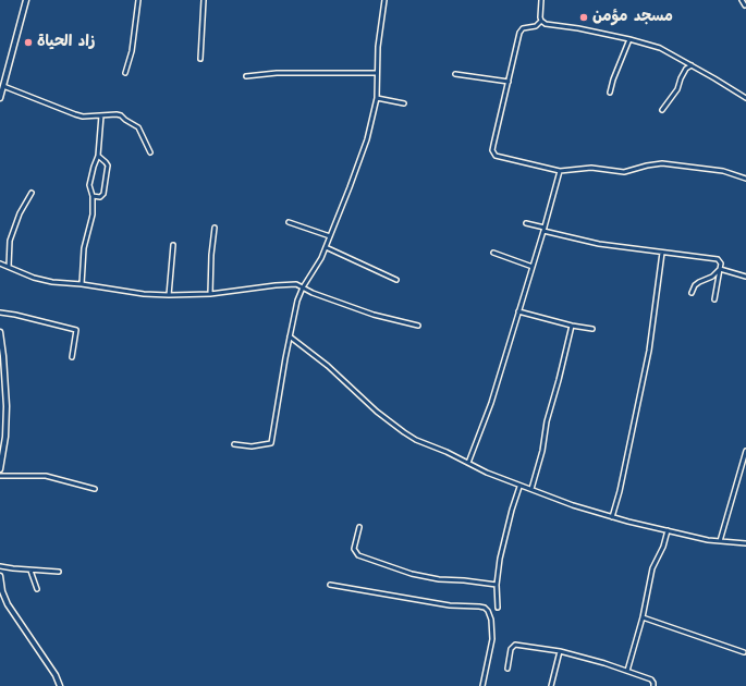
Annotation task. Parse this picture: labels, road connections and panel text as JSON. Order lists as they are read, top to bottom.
{
  "places": ["مسجد مؤمن", "زاد الحياة"]
}
